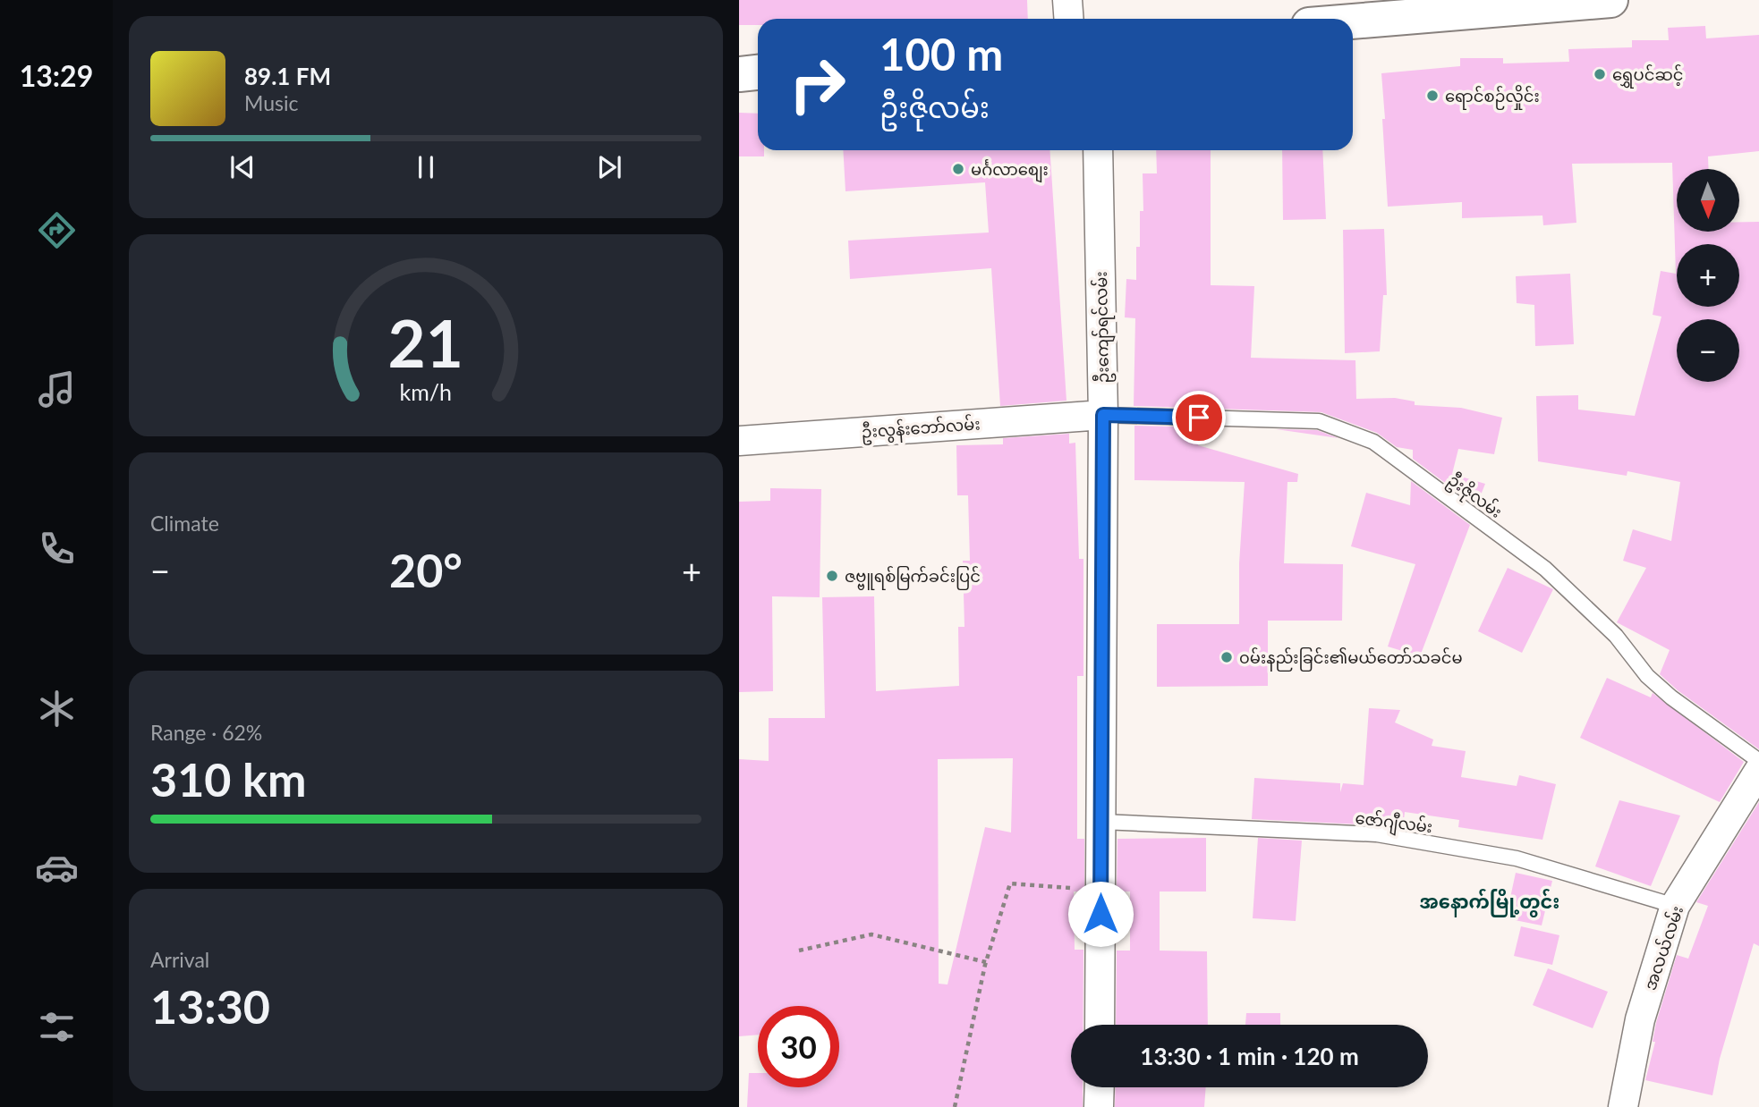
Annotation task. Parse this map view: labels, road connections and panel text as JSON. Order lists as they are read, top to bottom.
{
  "streets": {
    "street": ["ဦးကျော်ရင်လမ်း", "ဦးလွန်းဘော်လမ်း", "အလယ်လမ်း"],
    "lane": ["ဦးဇိုလမ်း", "ဇော်ဂျီလမ်း"]
  },
  "crossings": [
    ["ဦးကျော်ရင်လမ်း", "ဦးလွန်းဘော်လမ်း"],
    ["ဦးကျော်ရင်လမ်း", "ဦးဇိုလမ်း"],
    ["ဦးကျော်ရင်လမ်း", "ဇော်ဂျီလမ်း"],
    ["ဦးလွန်းဘော်လမ်း", "ဦးဇိုလမ်း"],
    ["ဇော်ဂျီလမ်း", "အလယ်လမ်း"]
  ],
  "districts": ["အနောက်မြို့တွင်း"],
  "places": [
    "ရွှေပင်ဆင့်",
    "ရောင်စဉ်လှိုင်း",
    "မင်္ဂလာစျေး",
    "ဇဗ္ဗူရစ်မြက်ခင်းပြင်",
    "၀မ်းနည်းခြင်း၏မယ်တော်သခင်မ"
  ],
  "north": "bottom",
  "page": {
    "tabs": "13:29",
    "turn": ["100 m", "ဦးဇိုလမ်း"],
    "song": ["89.1 FM", "Music"],
    "map_buttons": ["+", "−"],
    "tile": [
      "Climate",
      ["Range · 62%", "310 km"],
      ["Arrival", "13:30"]
    ],
    "heat": ["−", "20°", "+"],
    "limit": "30",
    "trip": "13:30 · 1 min · 120 m",
    "gauge": ["21", "km/h"]
  }
}
